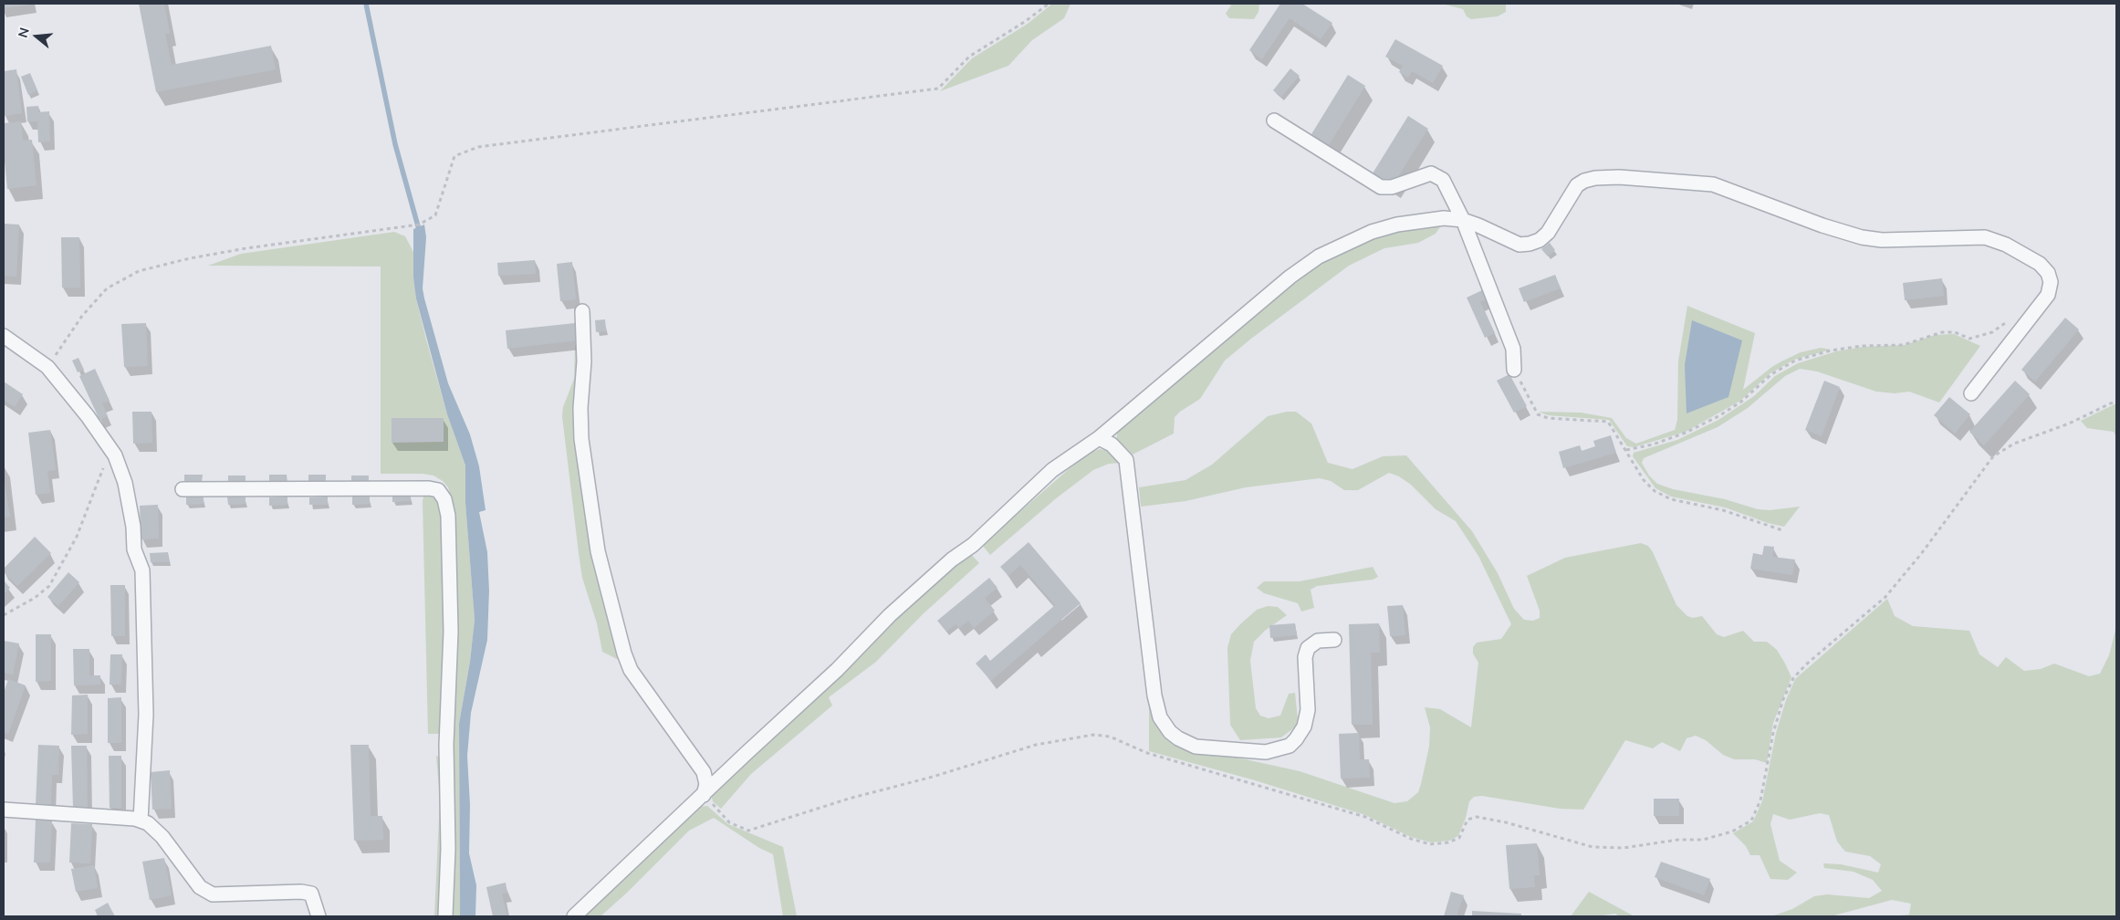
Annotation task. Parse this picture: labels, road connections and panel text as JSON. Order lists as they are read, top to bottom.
{
  "north": "left"
}
